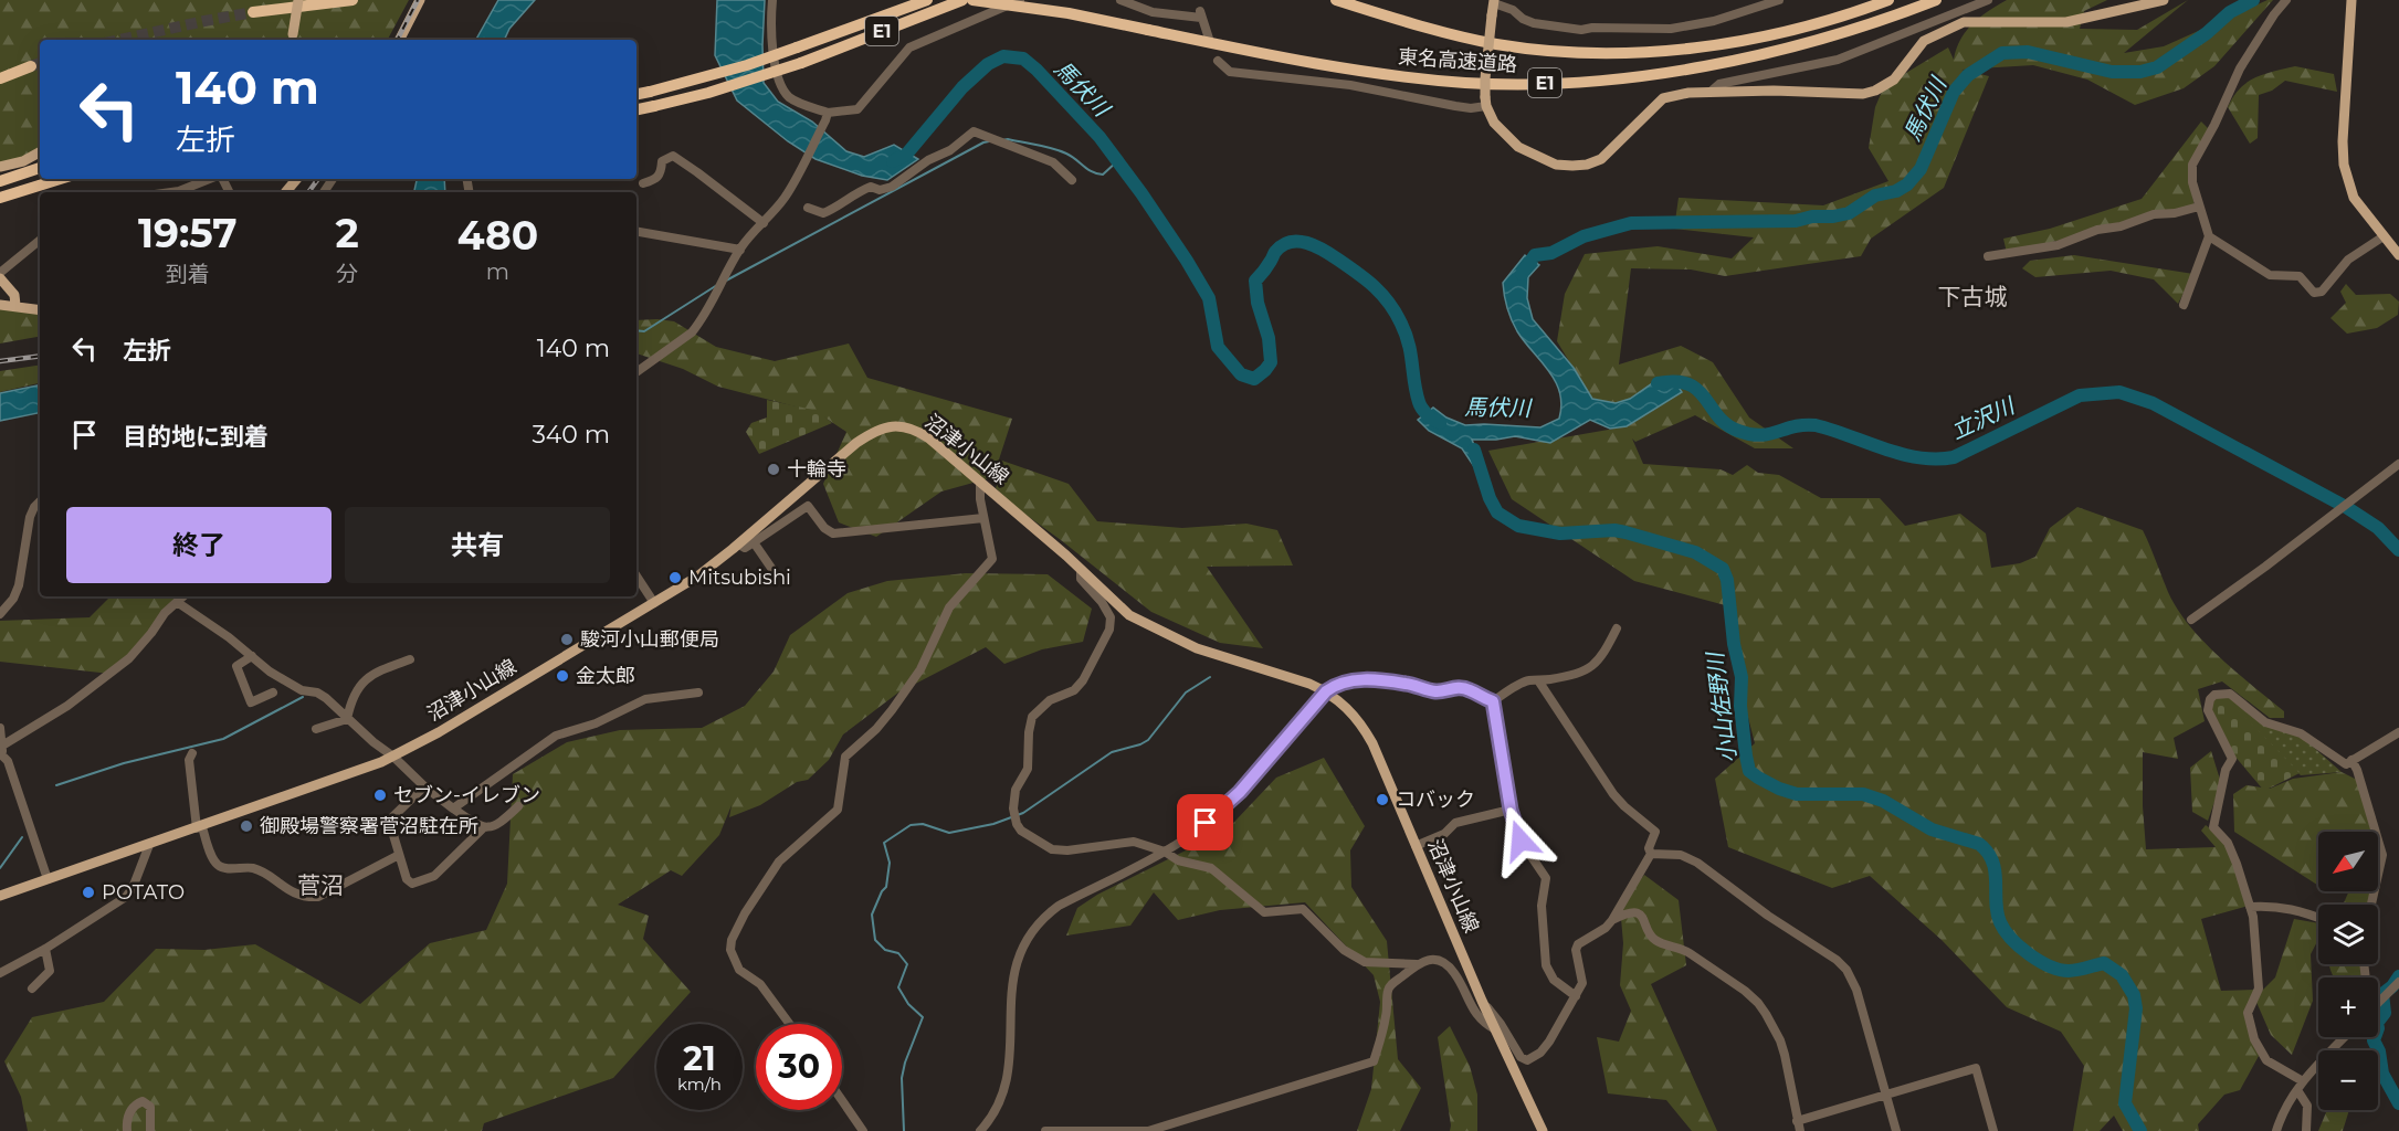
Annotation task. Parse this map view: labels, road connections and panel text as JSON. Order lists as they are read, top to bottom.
{
  "streets": {
    "highway": ["E1", "東名高速道路"],
    "main road": ["沼津小山線"]
  },
  "districts": ["下古城", "菅沼"],
  "water": ["馬伏川", "立沢川", "小山佐野川"],
  "places": [
    "十輪寺",
    "Mitsubishi",
    "駿河小山郵便局",
    "金太郎",
    "セブン-イレブン",
    "コバック",
    "御殿場警察署菅沼駐在所",
    "POTATO"
  ],
  "north": "bottom left",
  "page": {
    "turn": ["140 m", "左折"],
    "eta": [
      "19:57",
      "到着",
      "2",
      "分",
      "480",
      "m"
    ],
    "list": [
      {
        "name": "左折",
        "value": "140 m"
      },
      {
        "name": "目的地に到着",
        "value": "340 m"
      }
    ],
    "buttons": ["終了", "共有"],
    "map_buttons": ["+", "−"],
    "speed": "21 km/h",
    "limit": "30"
  }
}
